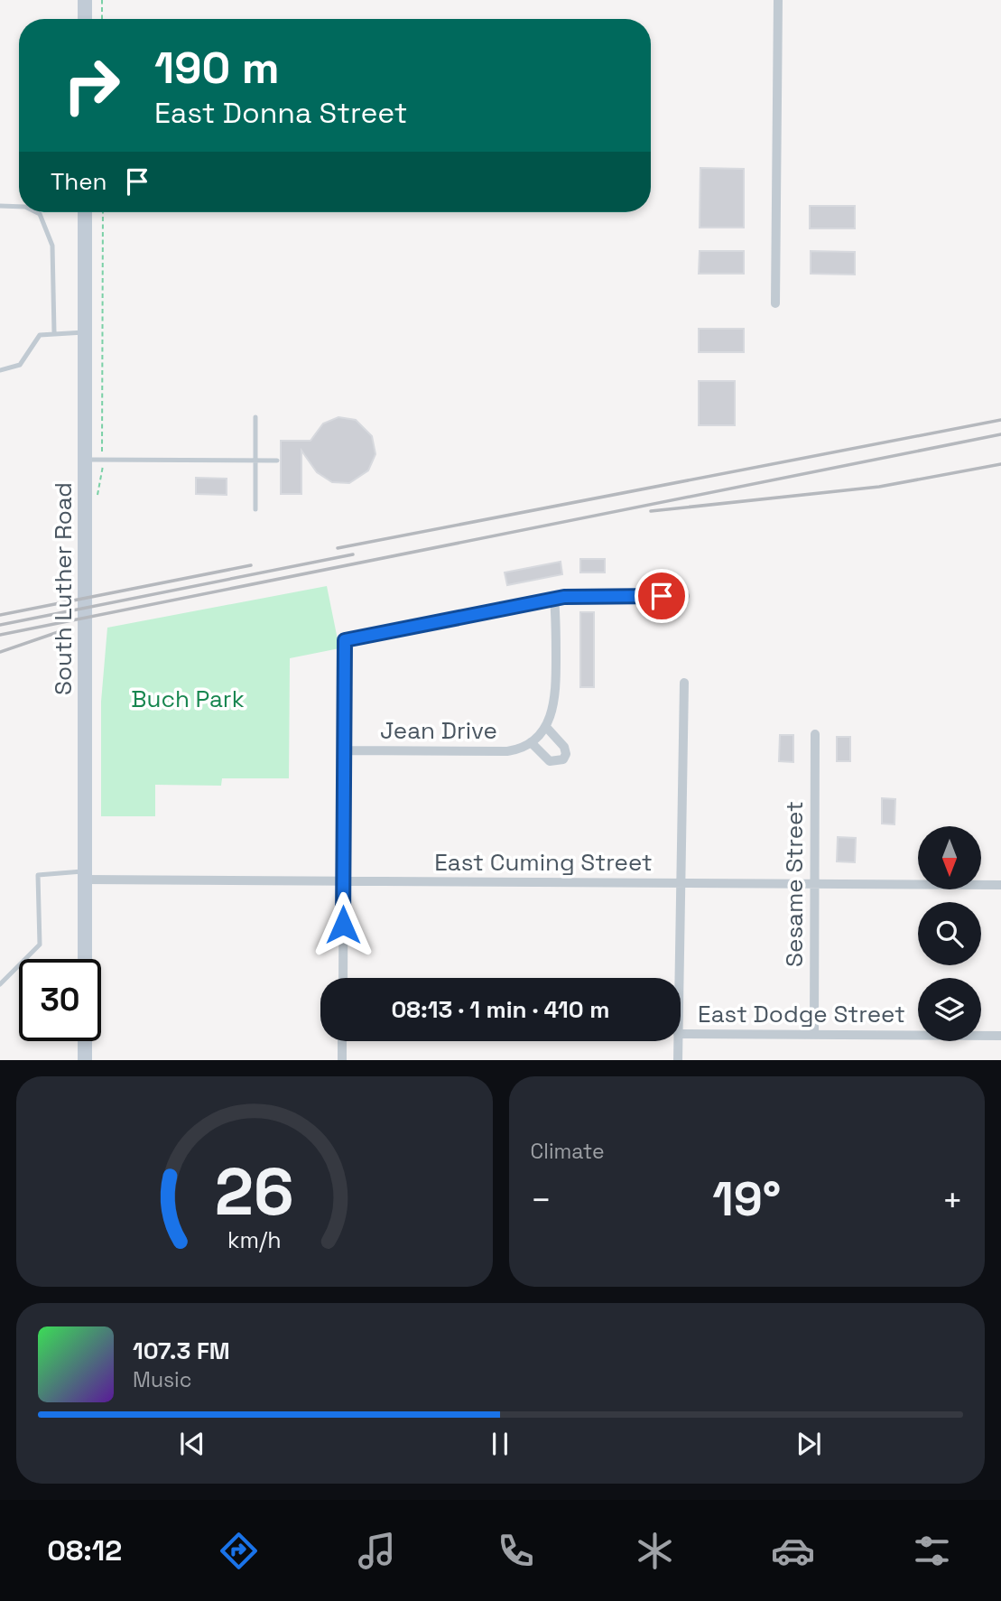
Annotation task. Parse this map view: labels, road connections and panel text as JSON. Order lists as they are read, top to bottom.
{
  "streets": {
    "street": [
      "South Luther Road",
      "Jean Drive",
      "East Cuming Street",
      "Sesame Street",
      "East Dodge Street"
    ]
  },
  "crossings": [
    ["South Luther Road", "East Cuming Street"],
    ["East Cuming Street", "Sesame Street"],
    ["Sesame Street", "East Dodge Street"]
  ],
  "parks": ["Buch Park"],
  "north": "bottom",
  "page": {
    "turn": ["190 m", "East Donna Street"],
    "then": "Then",
    "limit": "30",
    "trip": "08:13 · 1 min · 410 m",
    "tile": "Climate",
    "heat": ["−", "19°", "+"],
    "song": ["107.3 FM", "Music"],
    "tabs": "08:12",
    "gauge": ["26", "km/h"]
  }
}
